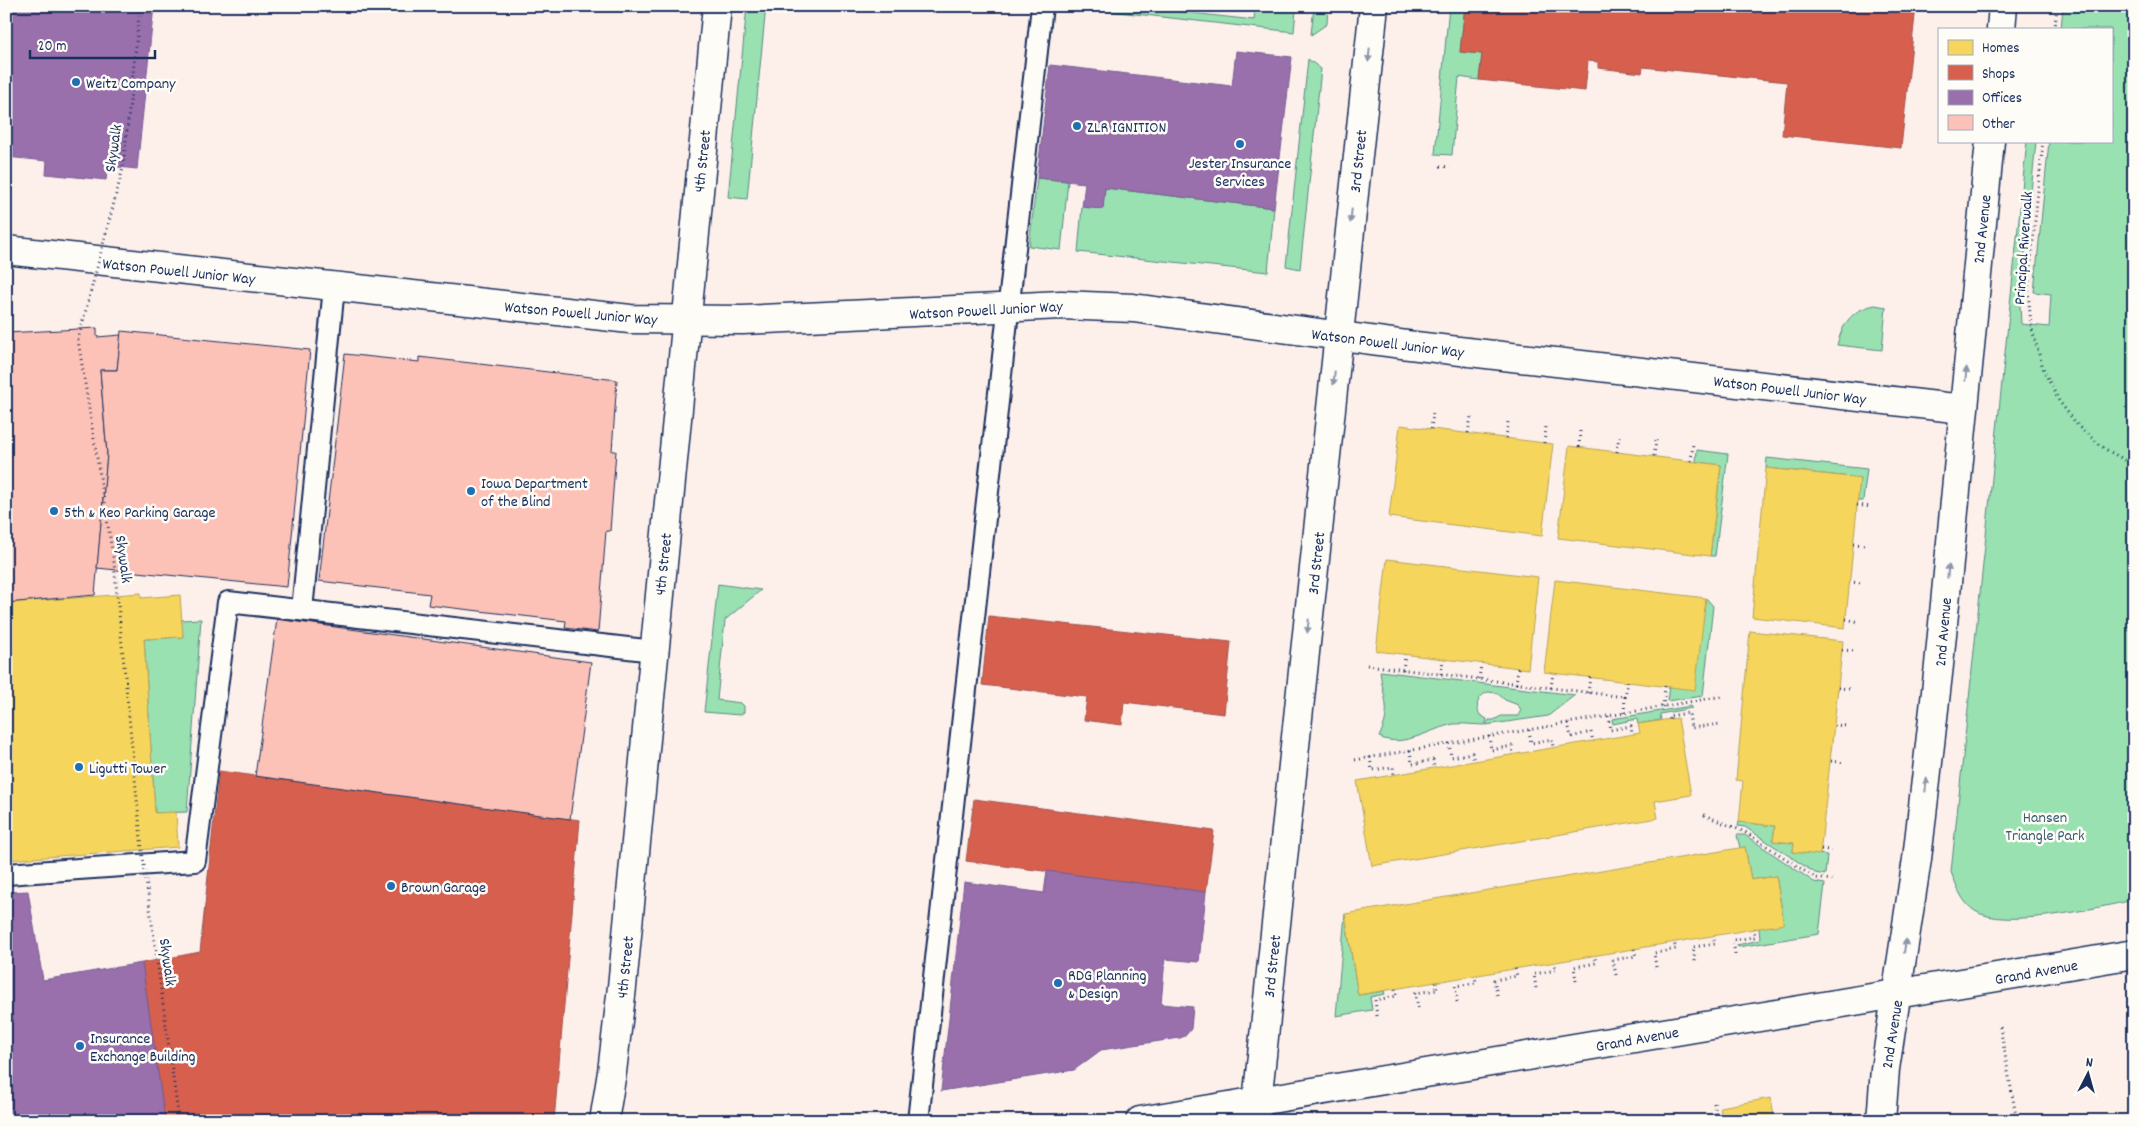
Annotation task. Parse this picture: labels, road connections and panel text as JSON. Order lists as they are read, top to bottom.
{
  "streets": {
    "main road": [
      "4th Street",
      "3rd Street",
      "2nd Avenue",
      "Watson Powell Junior Way",
      "Grand Avenue"
    ],
    "path": ["Skywalk", "Principal Riverwalk"]
  },
  "crossings": [
    ["4th Street", "Watson Powell Junior Way"],
    ["3rd Street", "Watson Powell Junior Way"],
    ["3rd Street", "Grand Avenue"],
    ["2nd Avenue", "Watson Powell Junior Way"],
    ["2nd Avenue", "Grand Avenue"]
  ],
  "one_way": ["3rd Street", "2nd Avenue"],
  "parks": ["Hansen Triangle Park"],
  "places": [
    "Weitz Company",
    "ZLR IGNITION",
    "Jester Insurance Services",
    "Iowa Department of the Blind",
    "5th & Keo Parking Garage",
    "Ligutti Tower",
    "Brown Garage",
    "RDG Planning & Design",
    "Insurance Exchange Building"
  ],
  "legend": [
    "Homes",
    "Shops",
    "Offices",
    "Other"
  ],
  "scale_bar": "20 m",
  "north": "top"
}
